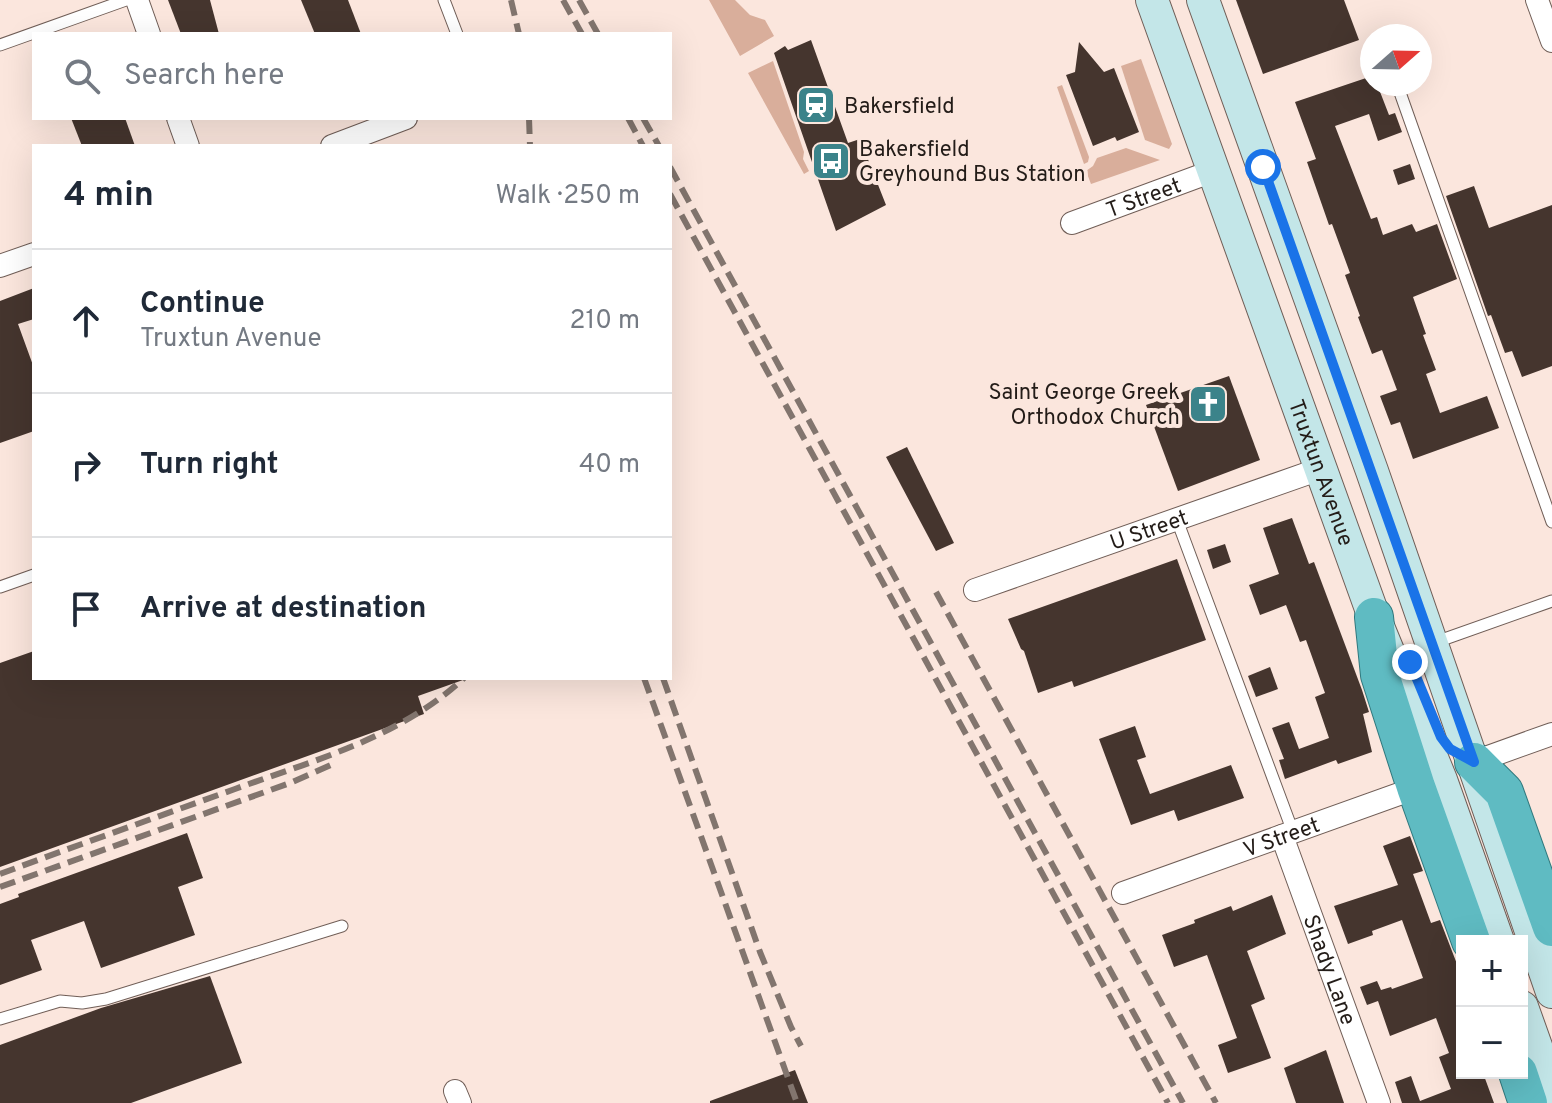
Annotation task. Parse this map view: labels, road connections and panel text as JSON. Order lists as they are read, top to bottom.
{
  "streets": {
    "main road": ["Truxtun Avenue"],
    "street": [
      "T Street",
      "U Street",
      "V Street",
      "Shady Lane"
    ]
  },
  "crossings": [
    ["T Street", "Truxtun Avenue"],
    ["Truxtun Avenue", "U Street"],
    ["V Street", "Shady Lane"]
  ],
  "places": {
    "station": ["Bakersfield"],
    "bus stop": ["Bakersfield Greyhound Bus Station"],
    "church": ["Saint George Greek Orthodox Church"]
  },
  "north": "right",
  "page": {
    "search": "Search here",
    "heading": ["4 min", "Walk · 250 m"],
    "list": [
      ["Continue", "Truxtun Avenue", "210 m"],
      ["Turn right", "40 m"],
      "Arrive at destination"
    ],
    "map_buttons": ["+", "−"]
  }
}
